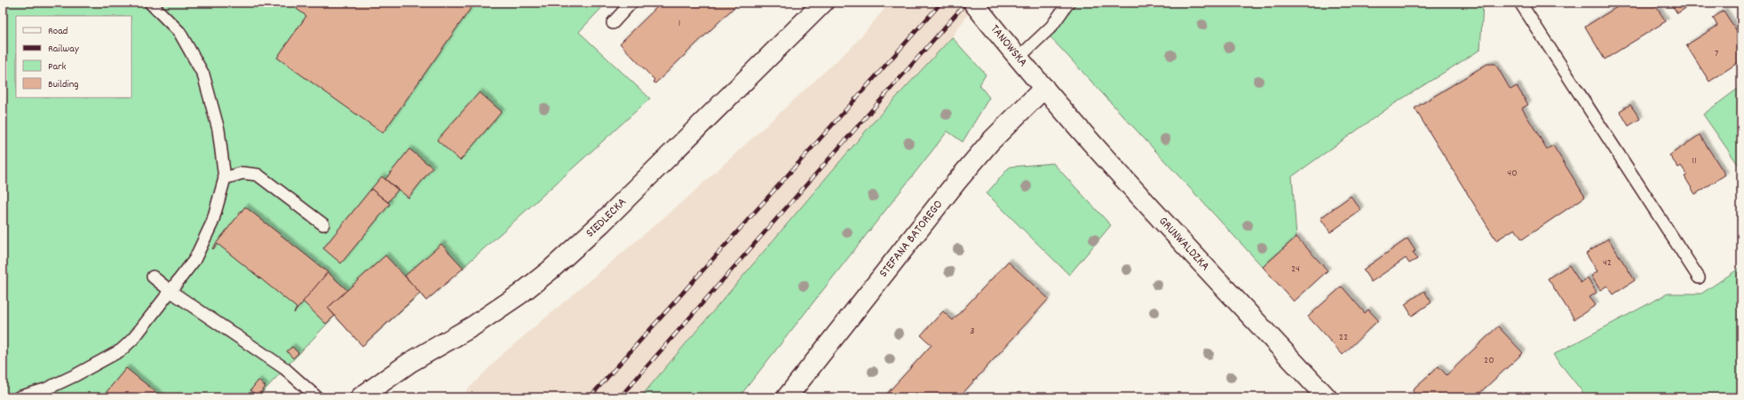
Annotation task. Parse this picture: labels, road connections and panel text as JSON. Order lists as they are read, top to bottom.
{
  "streets": {
    "street": [
      "TANOWSKA",
      "SIEDLECKA",
      "STEFANA BATOREGO",
      "GRUNWALDZKA"
    ]
  },
  "crossings": [
    ["TANOWSKA", "STEFANA BATOREGO"],
    ["TANOWSKA", "GRUNWALDZKA"],
    ["STEFANA BATOREGO", "GRUNWALDZKA"]
  ],
  "house_numbers": [
    "1",
    "7",
    "11",
    "40",
    "42",
    "24",
    "3",
    "22",
    "20"
  ],
  "legend": [
    "Road",
    "Railway",
    "Park",
    "Building"
  ]
}
